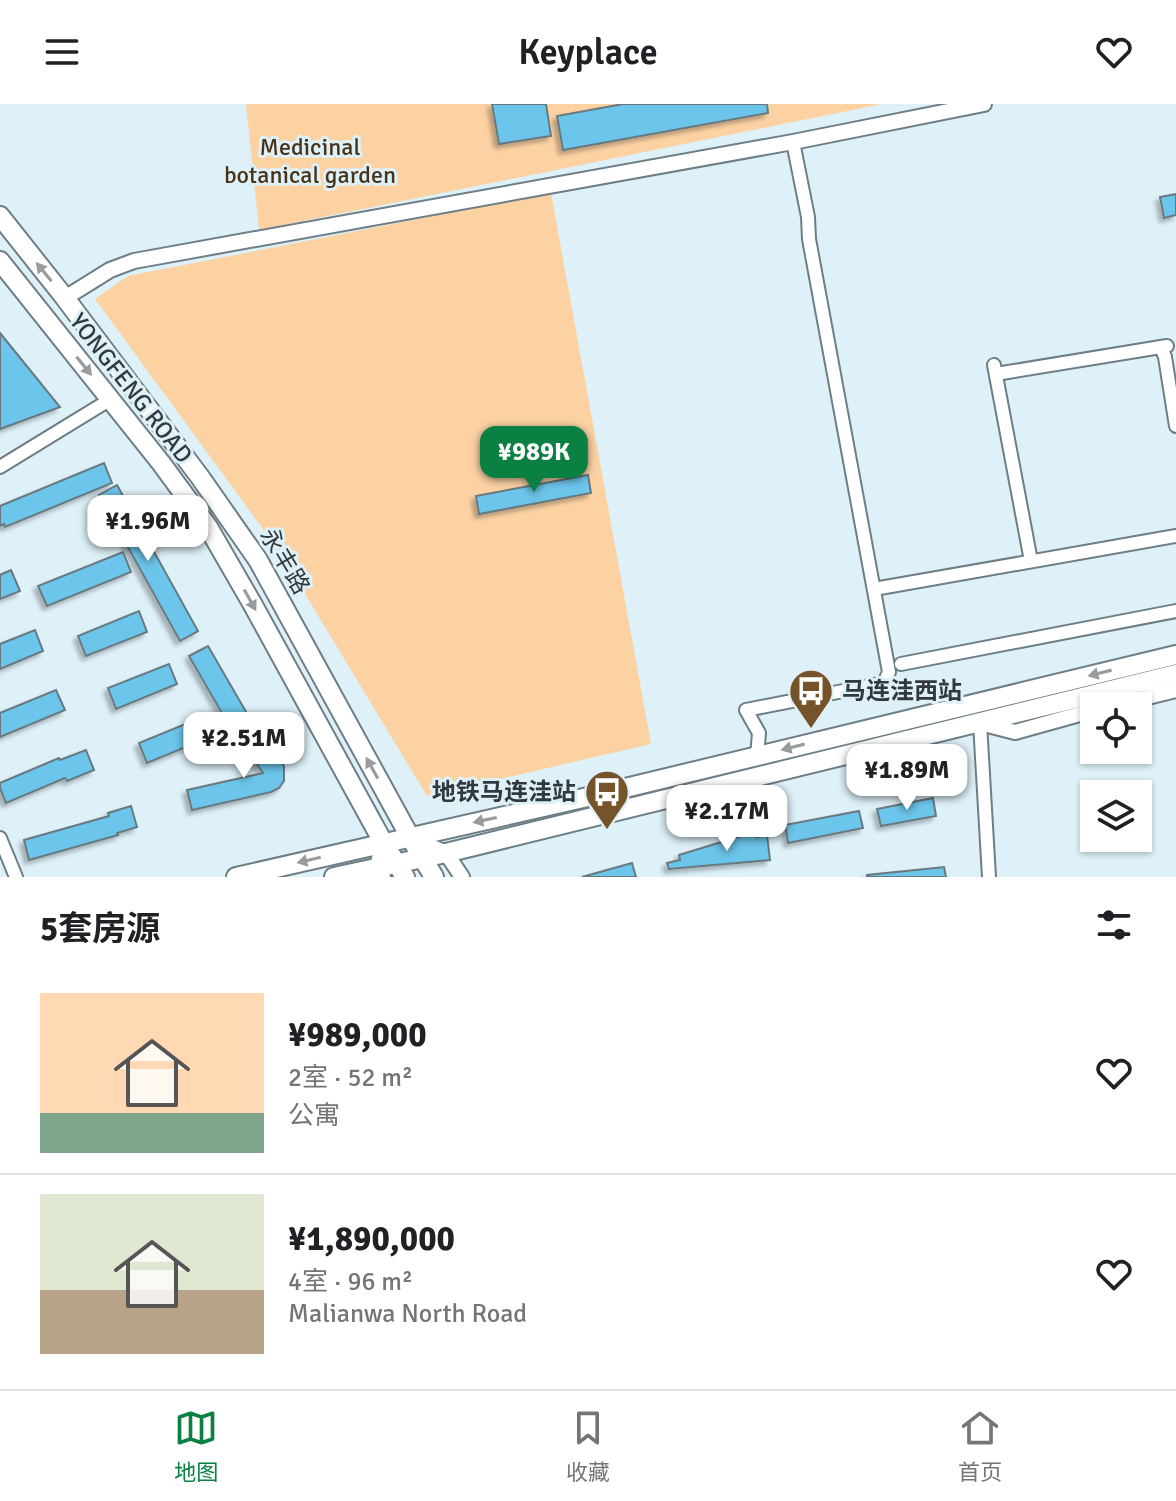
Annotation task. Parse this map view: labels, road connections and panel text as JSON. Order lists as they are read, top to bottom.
{
  "streets": {
    "main road": ["YONGFENG ROAD", "永丰路"]
  },
  "one_way": ["YONGFENG ROAD", "永丰路"],
  "parks": ["Medicinal botanical garden"],
  "places": {
    "bus stop": ["马连洼西站", "地铁马连洼站"]
  },
  "page": {
    "header": "Keyplace",
    "price": [
      "¥989K",
      "¥1.96M",
      "¥2.51M",
      "¥1.89M",
      "¥2.17M"
    ],
    "heading": "5套房源",
    "list": [
      {
        "name": "¥989,000",
        "note": "2室 · 52 m² · 公寓"
      },
      {
        "name": "¥1,890,000",
        "note": "4室 · 96 m² · Malianwa North Road"
      }
    ],
    "tabs": ["地图", "收藏", "首页"]
  }
}
